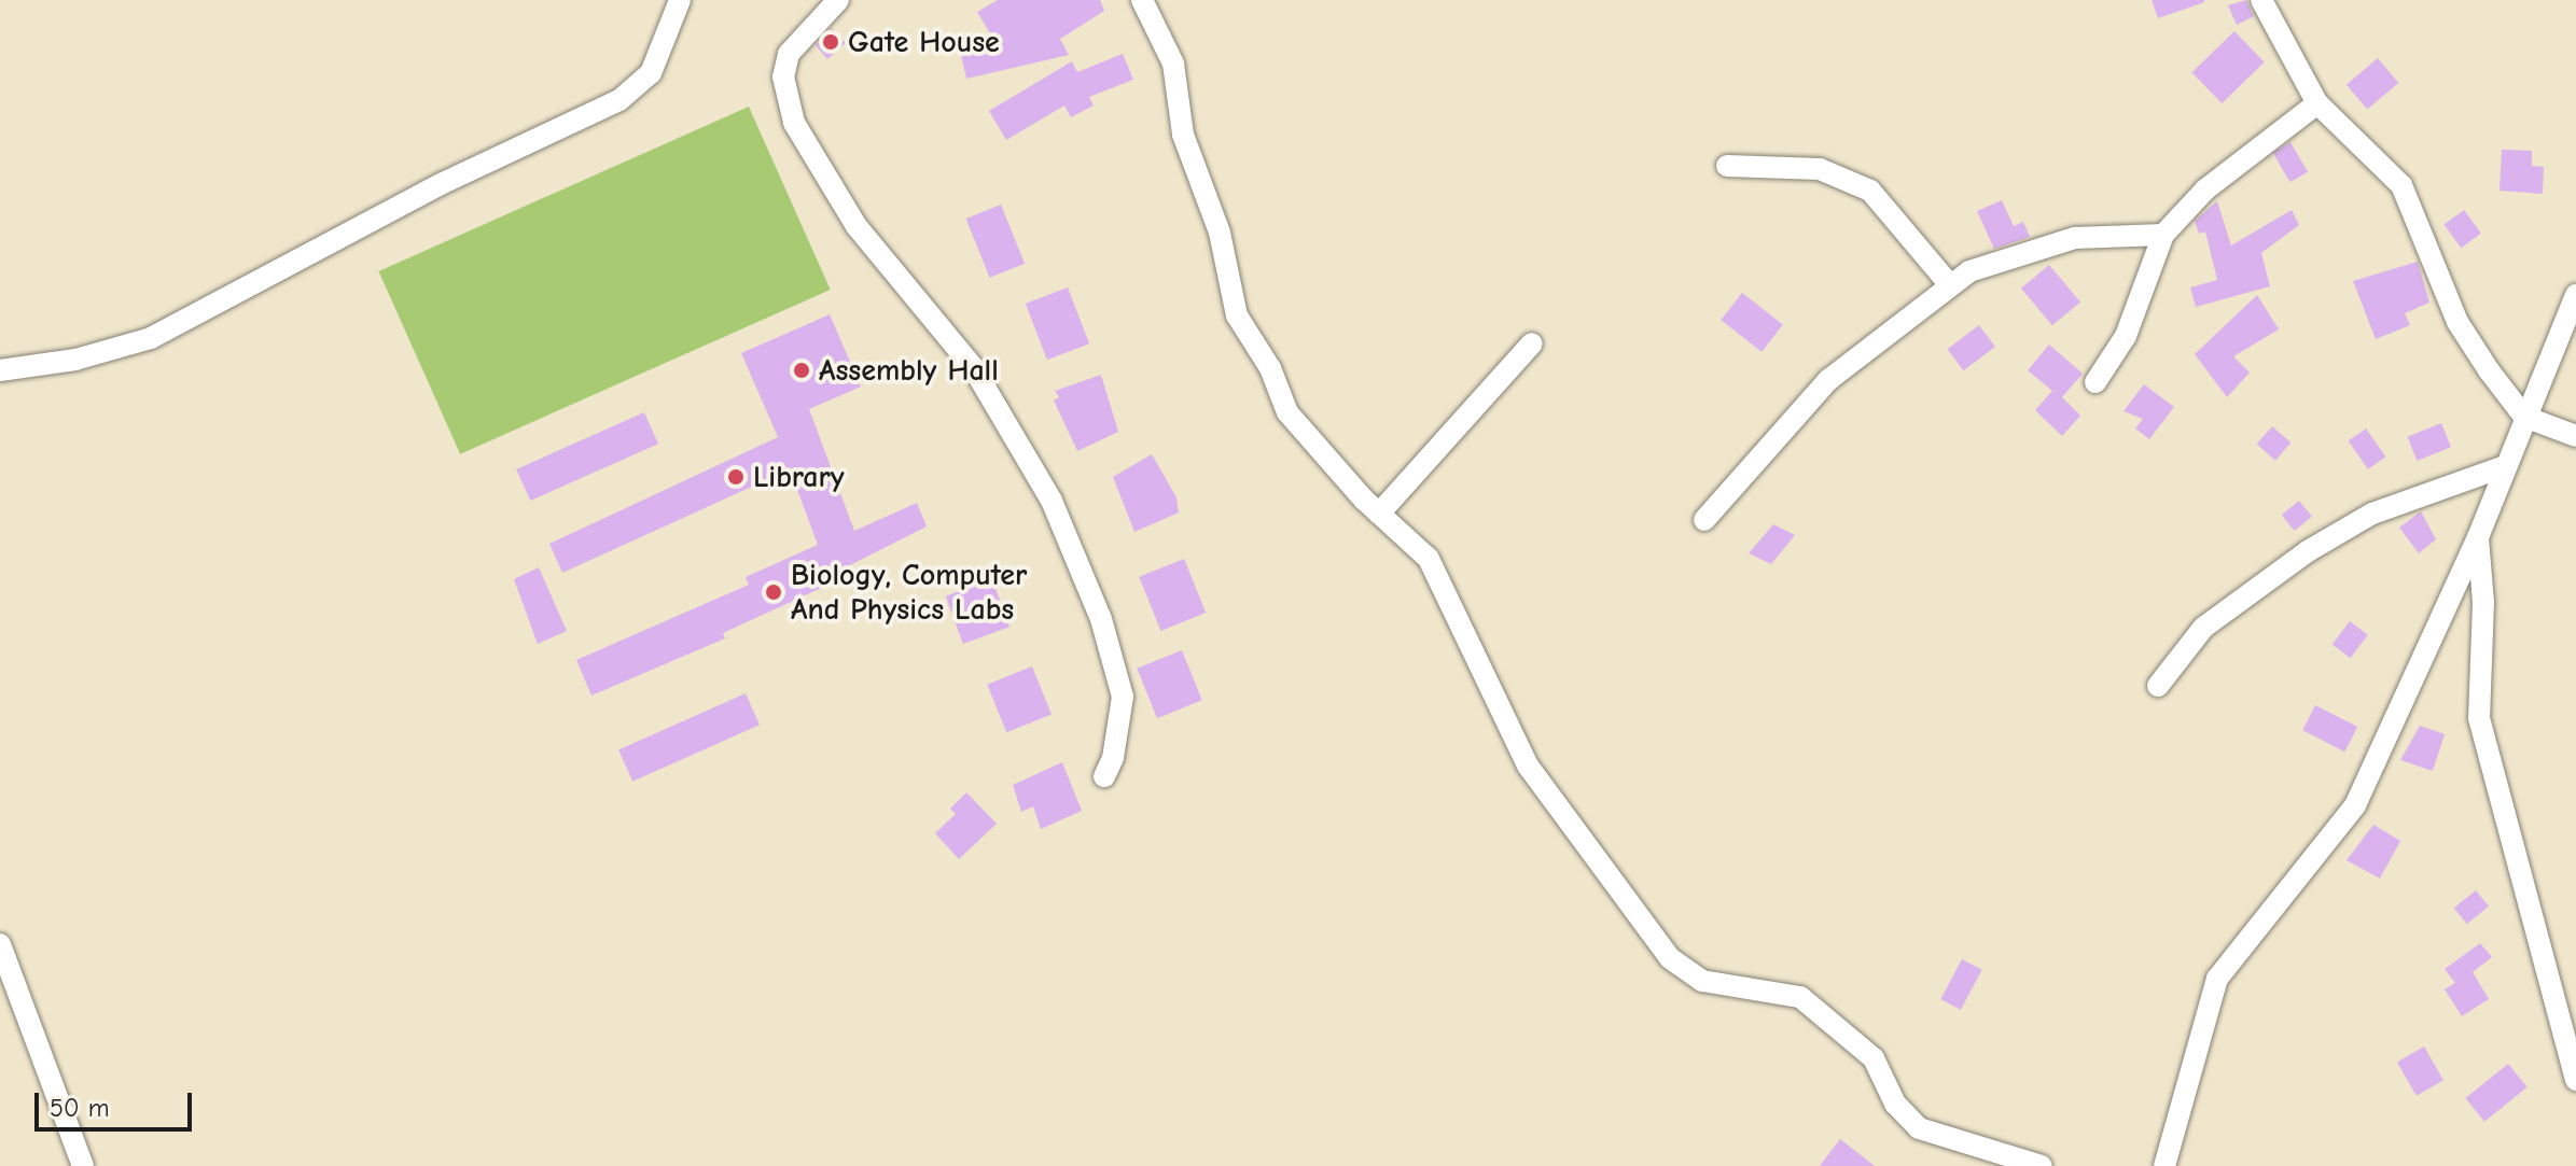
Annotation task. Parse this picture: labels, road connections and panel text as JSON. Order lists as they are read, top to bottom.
{
  "places": [
    "Gate House",
    "Assembly Hall",
    "Library",
    "Biology, Computer And Physics Labs"
  ],
  "scale_bar": "50 m"
}
